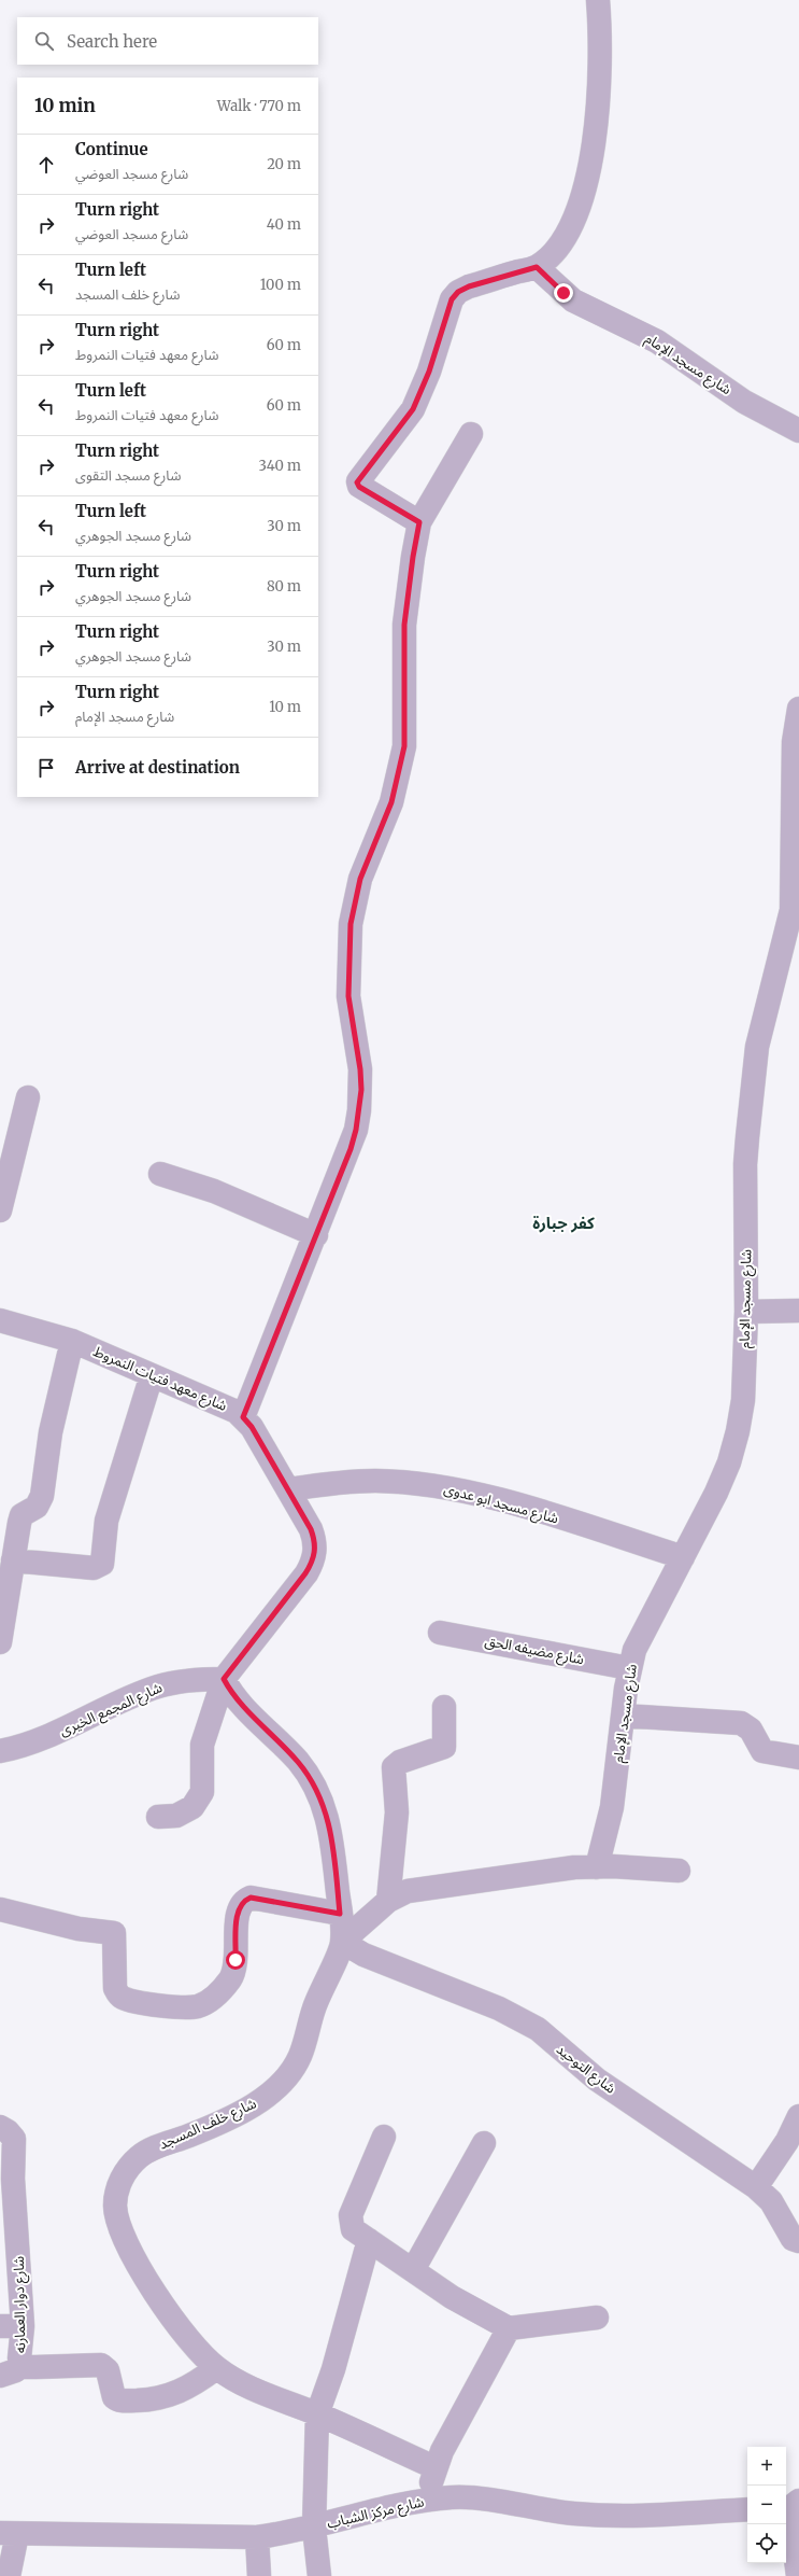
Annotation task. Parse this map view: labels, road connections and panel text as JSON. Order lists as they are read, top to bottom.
{
  "streets": {
    "street": [
      "شارع مسجد الإمام",
      "شارع معهد فتيات النمروط",
      "شارع مسجد ابو عدوى",
      "شارع مضيفه الحق",
      "شارع المجمع الخيرى",
      "شارع التوحيد",
      "شارع خلف المسجد",
      "شارع دوار العمارنه",
      "شارع مركز الشباب"
    ]
  },
  "crossings": [
    ["شارع مسجد الإمام", "شارع مسجد ابو عدوى"],
    ["شارع مسجد الإمام", "شارع مضيفه الحق"],
    ["شارع معهد فتيات النمروط", "شارع مسجد ابو عدوى"],
    ["شارع معهد فتيات النمروط", "شارع المجمع الخيرى"],
    ["شارع معهد فتيات النمروط", "شارع خلف المسجد"],
    ["شارع المجمع الخيرى", "شارع خلف المسجد"],
    ["شارع التوحيد", "شارع خلف المسجد"],
    ["شارع خلف المسجد", "شارع دوار العمارنه"]
  ],
  "districts": ["كفر جبارة"],
  "page": {
    "search": "Search here",
    "heading": ["10 min", "Walk · 770 m"],
    "list": [
      ["Continue", "شارع مسجد العوضي", "20 m"],
      ["Turn right", "شارع مسجد العوضي", "40 m"],
      ["Turn left", "شارع خلف المسجد", "100 m"],
      ["Turn right", "شارع معهد فتيات النمروط", "60 m"],
      ["Turn left", "شارع معهد فتيات النمروط", "60 m"],
      ["Turn right", "شارع مسجد التقوى", "340 m"],
      ["Turn left", "شارع مسجد الجوهري", "30 m"],
      ["Turn right", "شارع مسجد الجوهري", "80 m"],
      ["Turn right", "شارع مسجد الجوهري", "30 m"],
      ["Turn right", "شارع مسجد الإمام", "10 m"],
      "Arrive at destination"
    ],
    "map_buttons": ["+", "−"]
  }
}
